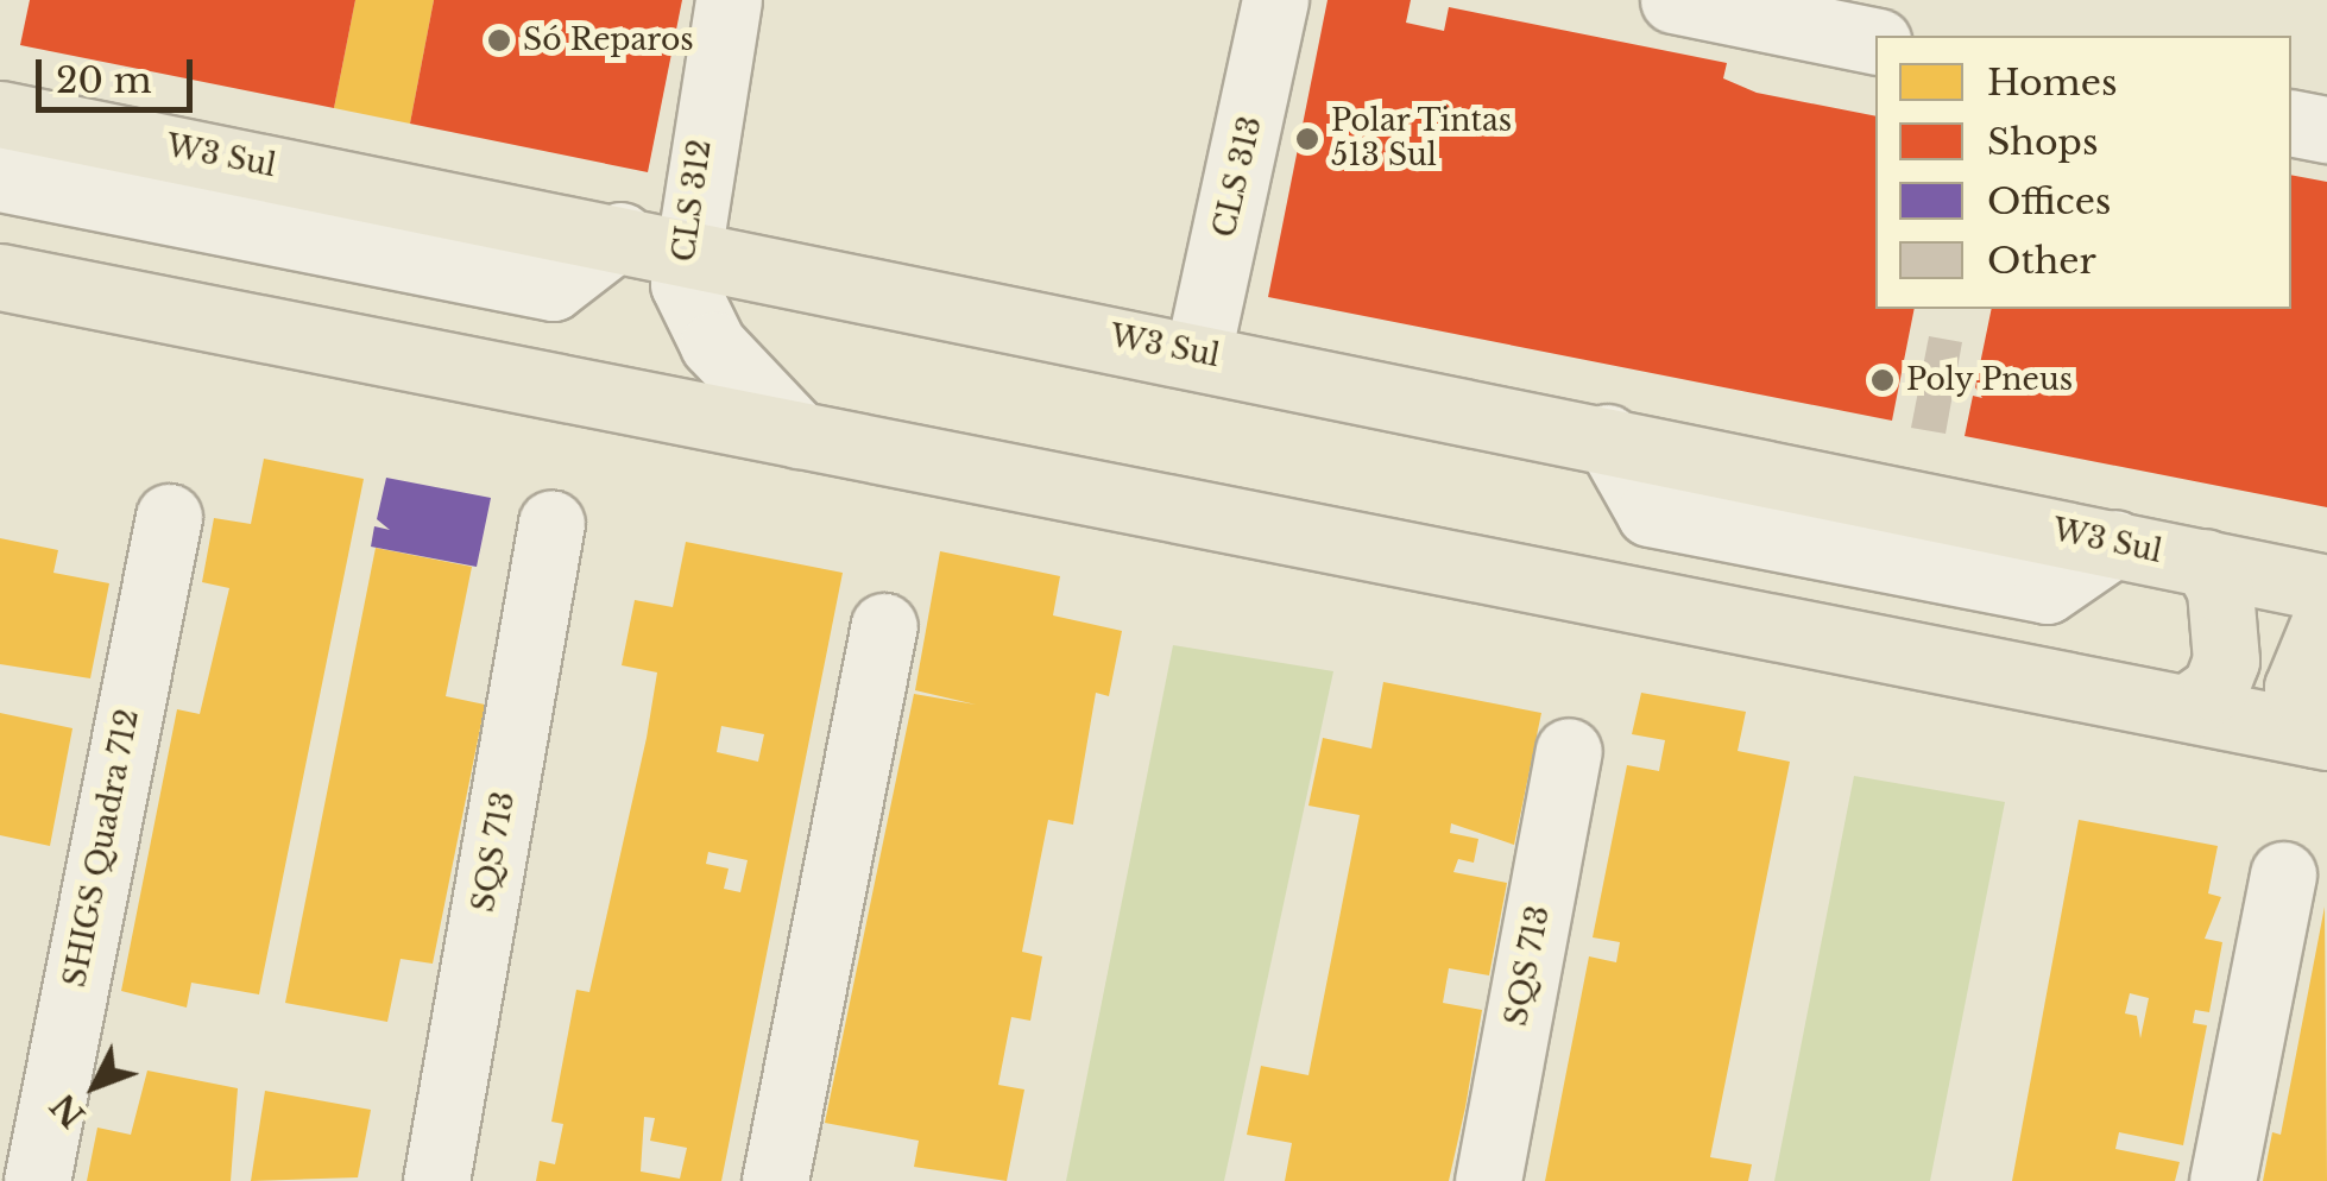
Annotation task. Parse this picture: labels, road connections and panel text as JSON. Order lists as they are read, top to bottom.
{
  "streets": {
    "main road": ["W3 Sul"],
    "street": [
      "CLS 313",
      "CLS 312",
      "SHIGS Quadra 712",
      "SQS 713"
    ]
  },
  "crossings": [
    ["W3 Sul", "CLS 313"],
    ["W3 Sul", "CLS 312"]
  ],
  "places": ["Só Reparos", "Polar Tintas 513 Sul", "Poly Pneus"],
  "legend": [
    "Homes",
    "Shops",
    "Offices",
    "Other"
  ],
  "scale_bar": "20 m",
  "north": "bottom left"
}
